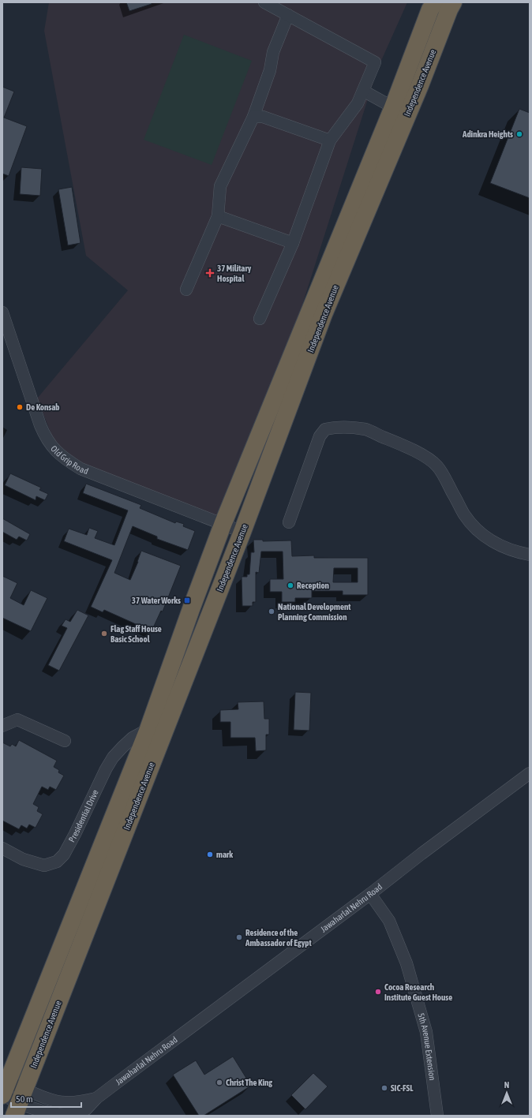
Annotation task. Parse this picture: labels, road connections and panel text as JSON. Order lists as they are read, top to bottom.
{
  "streets": {
    "highway": ["Independence Avenue"],
    "street": [
      "Old Grip Road",
      "Presidential Drive",
      "Jawaharlal Nehru Road",
      "5th Avenue Extension"
    ]
  },
  "crossings": [
    ["Independence Avenue", "Old Grip Road"],
    ["Independence Avenue", "Presidential Drive"],
    ["Independence Avenue", "Jawaharlal Nehru Road"],
    ["Jawaharlal Nehru Road", "5th Avenue Extension"]
  ],
  "places": {
    "other": [
      "Adinkra Heights",
      "De Konsab",
      "Reception",
      "National Development Planning Commission",
      "Flag Staff House Basic School",
      "mark",
      "Residence of the Ambassador of Egypt",
      "Cocoa Research Institute Guest House",
      "Christ The King",
      "SIC-FSL"
    ],
    "health": ["37 Military Hospital"],
    "transit": ["37 Water Works"]
  },
  "scale_bar": "50 m",
  "north": "top"
}
